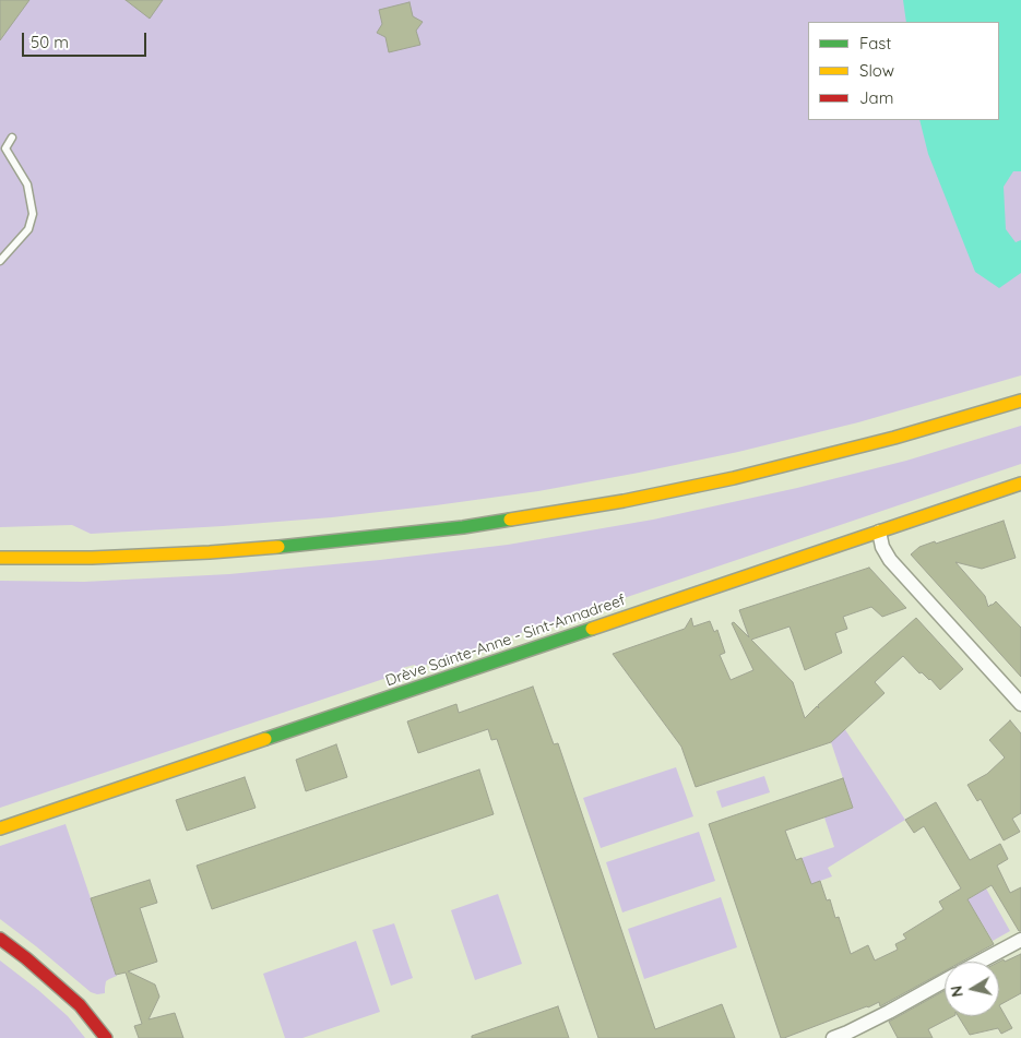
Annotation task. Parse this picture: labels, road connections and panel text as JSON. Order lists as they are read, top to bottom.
{
  "streets": {
    "street": ["Drève Sainte-Anne - Sint-Annadreef"]
  },
  "legend": ["Fast", "Slow", "Jam"],
  "scale_bar": "50 m",
  "north": "left"
}
